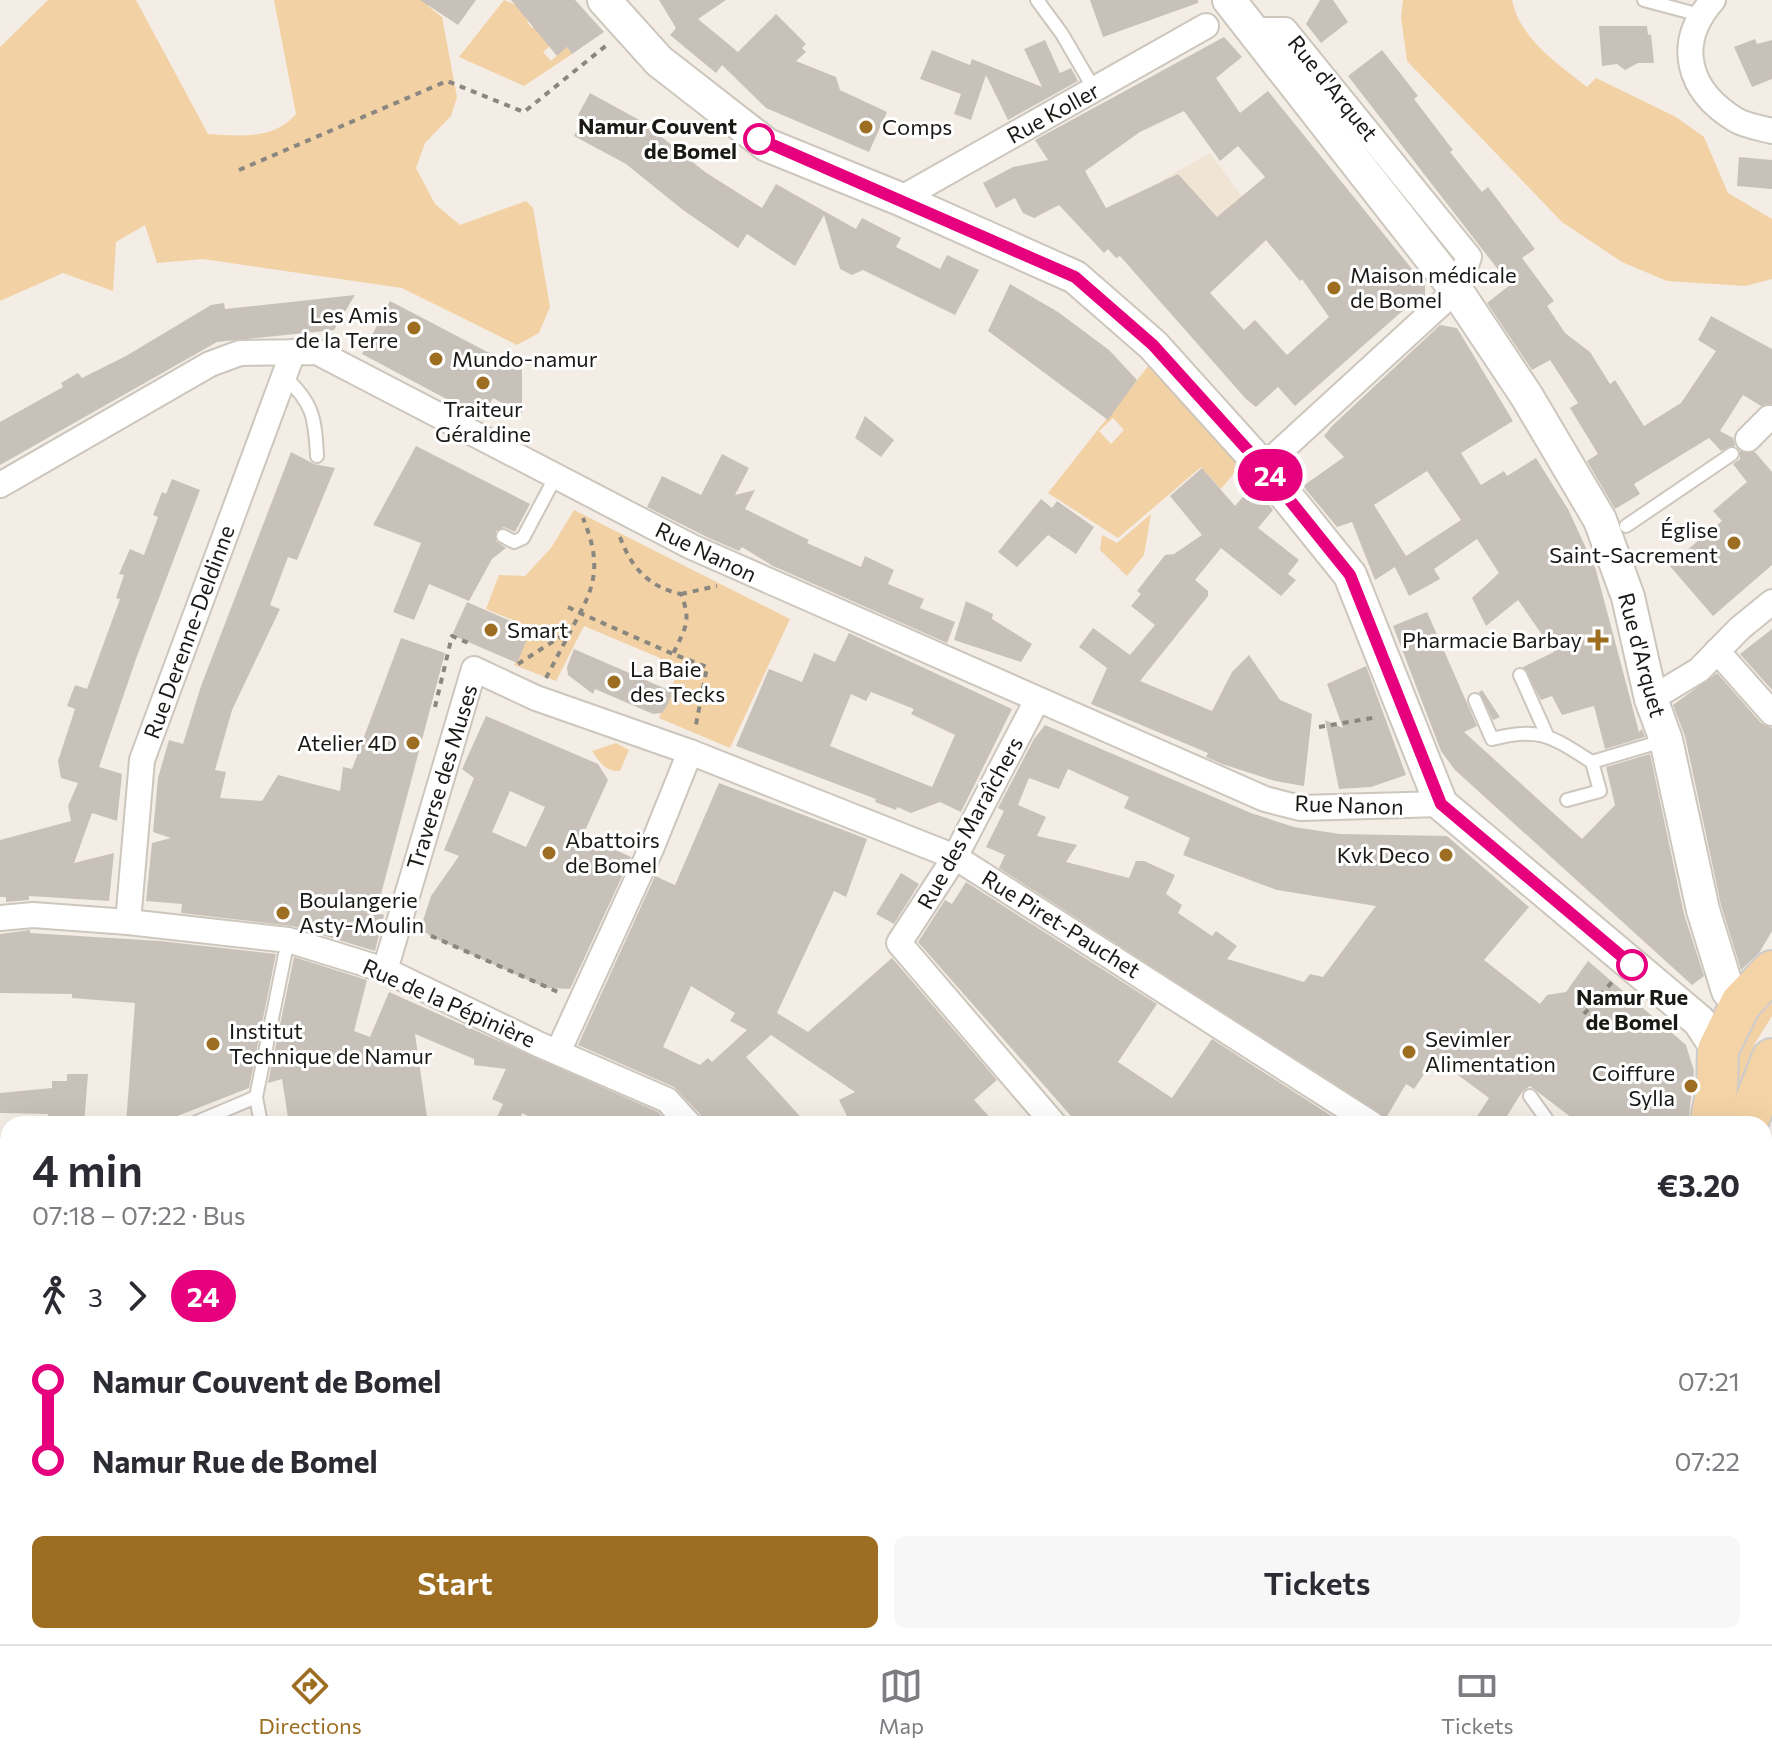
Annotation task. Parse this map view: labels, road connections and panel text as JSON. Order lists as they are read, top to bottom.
{
  "streets": {
    "street": [
      "Rue d'Arquet",
      "Rue Koller",
      "Rue Nanon",
      "Rue Derenne-Deldinne",
      "Traverse des Muses",
      "Rue des Maraîchers",
      "Rue Piret-Pauchet",
      "Rue de la Pépinière"
    ]
  },
  "crossings": [
    ["Rue Nanon", "Rue Derenne-Deldinne"],
    ["Rue Nanon", "Rue des Maraîchers"],
    ["Rue Derenne-Deldinne", "Rue de la Pépinière"],
    ["Traverse des Muses", "Rue Piret-Pauchet"],
    ["Traverse des Muses", "Rue de la Pépinière"],
    ["Rue des Maraîchers", "Rue Piret-Pauchet"]
  ],
  "places": {
    "other": [
      "Comps",
      "Namur Couvent de Bomel",
      "Maison médicale de Bomel",
      "Les Amis de la Terre",
      "Mundo-namur",
      "Traiteur Géraldine",
      "Église Saint-Sacrement",
      "Smart",
      "La Baie des Tecks",
      "Atelier 4D",
      "Abattoirs de Bomel",
      "Kvk Deco",
      "Boulangerie Asty-Moulin",
      "Namur Rue de Bomel",
      "Institut Technique de Namur",
      "Sevimler Alimentation",
      "Coiffure Sylla"
    ],
    "health": ["Pharmacie Barbay"]
  },
  "lines": ["bus line 24"],
  "page": {
    "on_map": "24",
    "heading": ["4 min", "07:18 – 07:22 · Bus", "€3.20"],
    "legs": ["3", "24"],
    "list": [
      {
        "name": "Namur Couvent de Bomel",
        "value": "07:21"
      },
      {
        "name": "Namur Rue de Bomel",
        "value": "07:22"
      }
    ],
    "buttons": ["Start", "Tickets"],
    "tabs": ["Directions", "Map", "Tickets"]
  }
}
